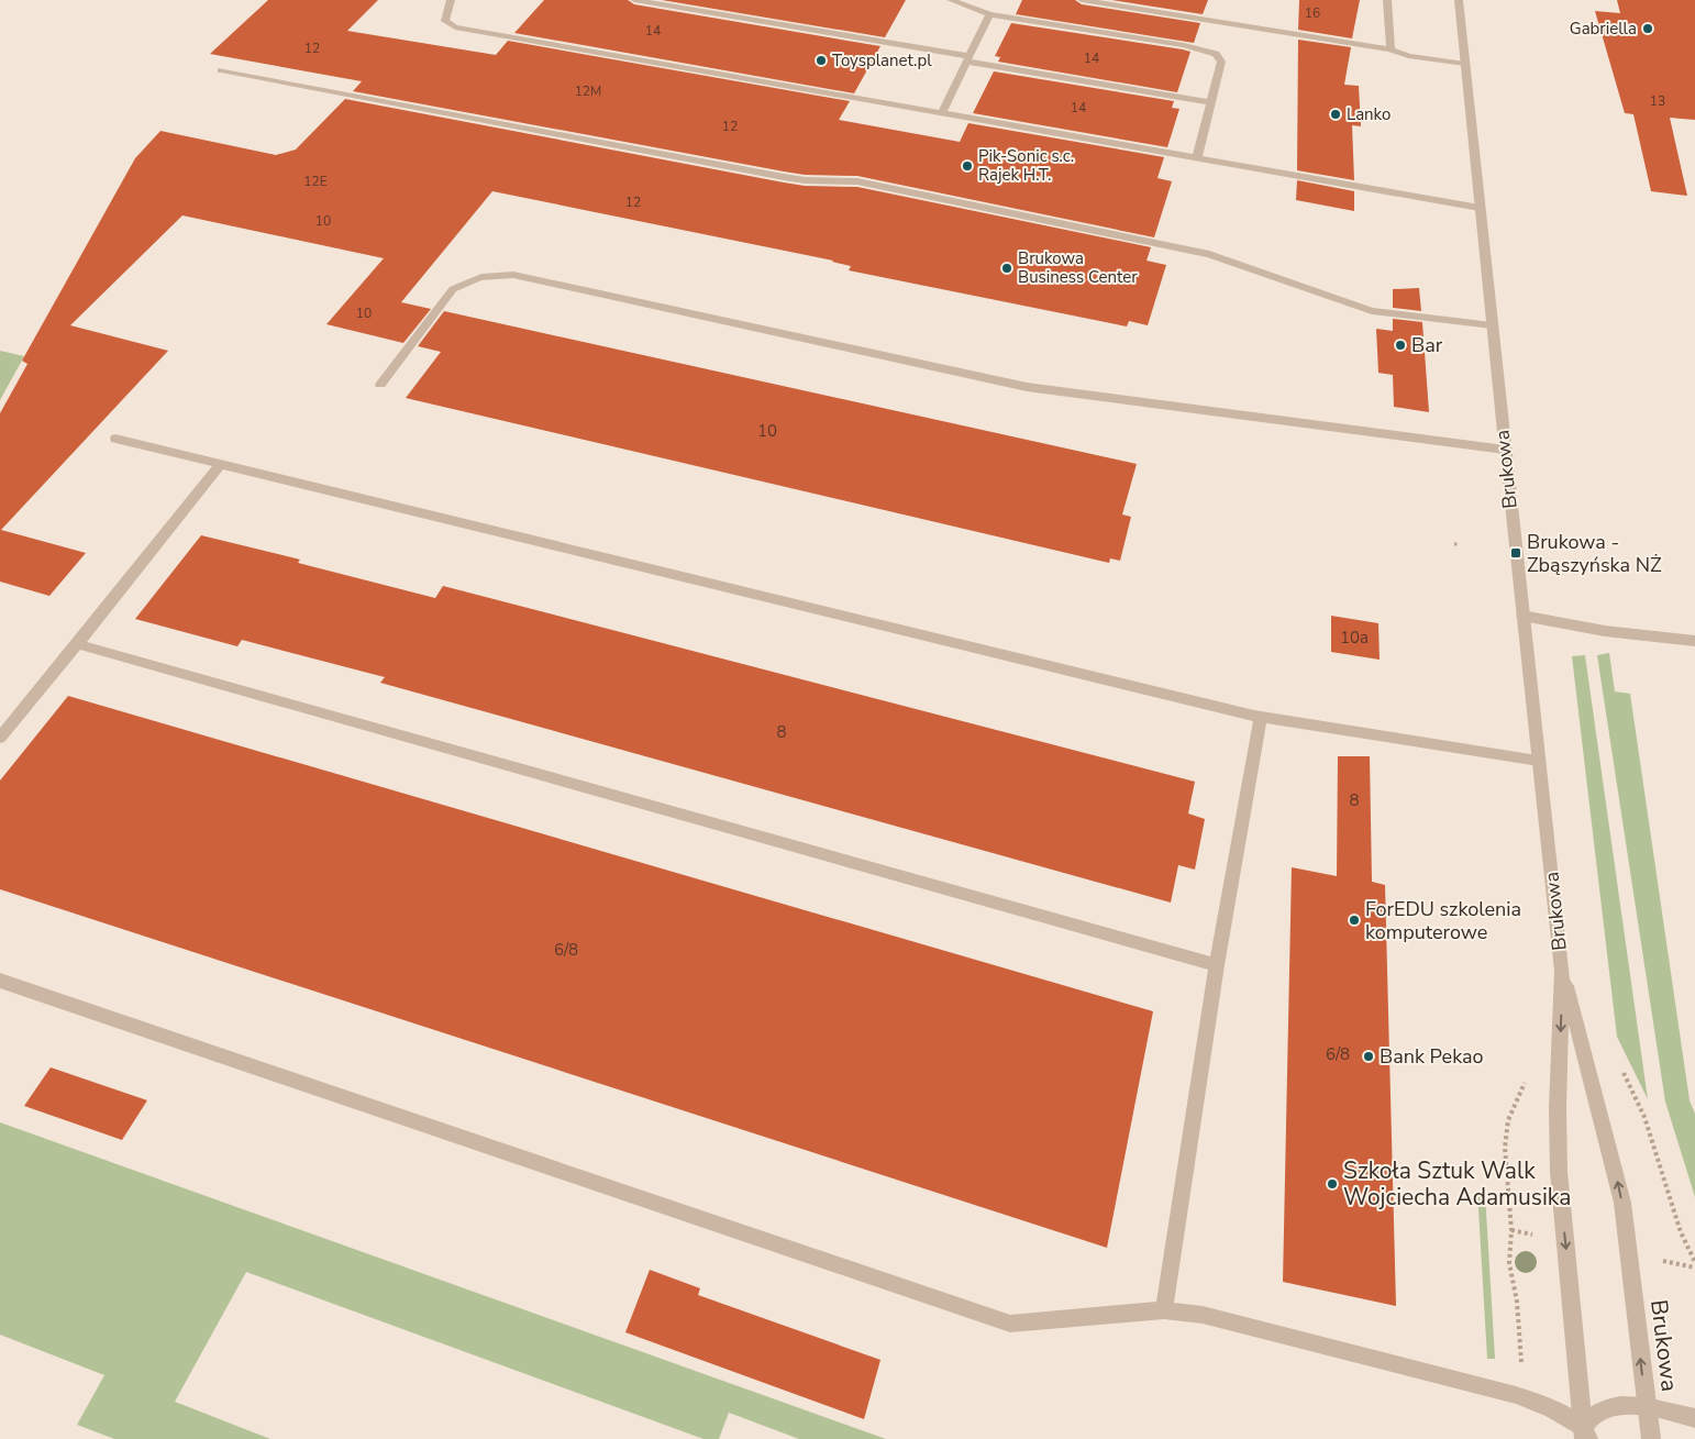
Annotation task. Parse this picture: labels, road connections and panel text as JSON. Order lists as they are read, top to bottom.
{
  "streets": {
    "street": ["Brukowa"]
  },
  "places": {
    "other": [
      "Gabriella",
      "Toysplanet.pl",
      "Lanko",
      "Pik-Sonic s.c. Rajek H.T.",
      "Brukowa Business Center",
      "Bar",
      "ForEDU szkolenia komputerowe",
      "Bank Pekao",
      "Szkoła Sztuk Walk Wojciecha Adamusika"
    ],
    "transit": ["Brukowa - Zbąszyńska NŻ"]
  },
  "house_numbers": [
    "16",
    "14",
    "12",
    "14",
    "12M",
    "13",
    "14",
    "12",
    "12E",
    "12",
    "10",
    "10",
    "10",
    "10a",
    "8",
    "8",
    "6/8",
    "6/8"
  ]
}
